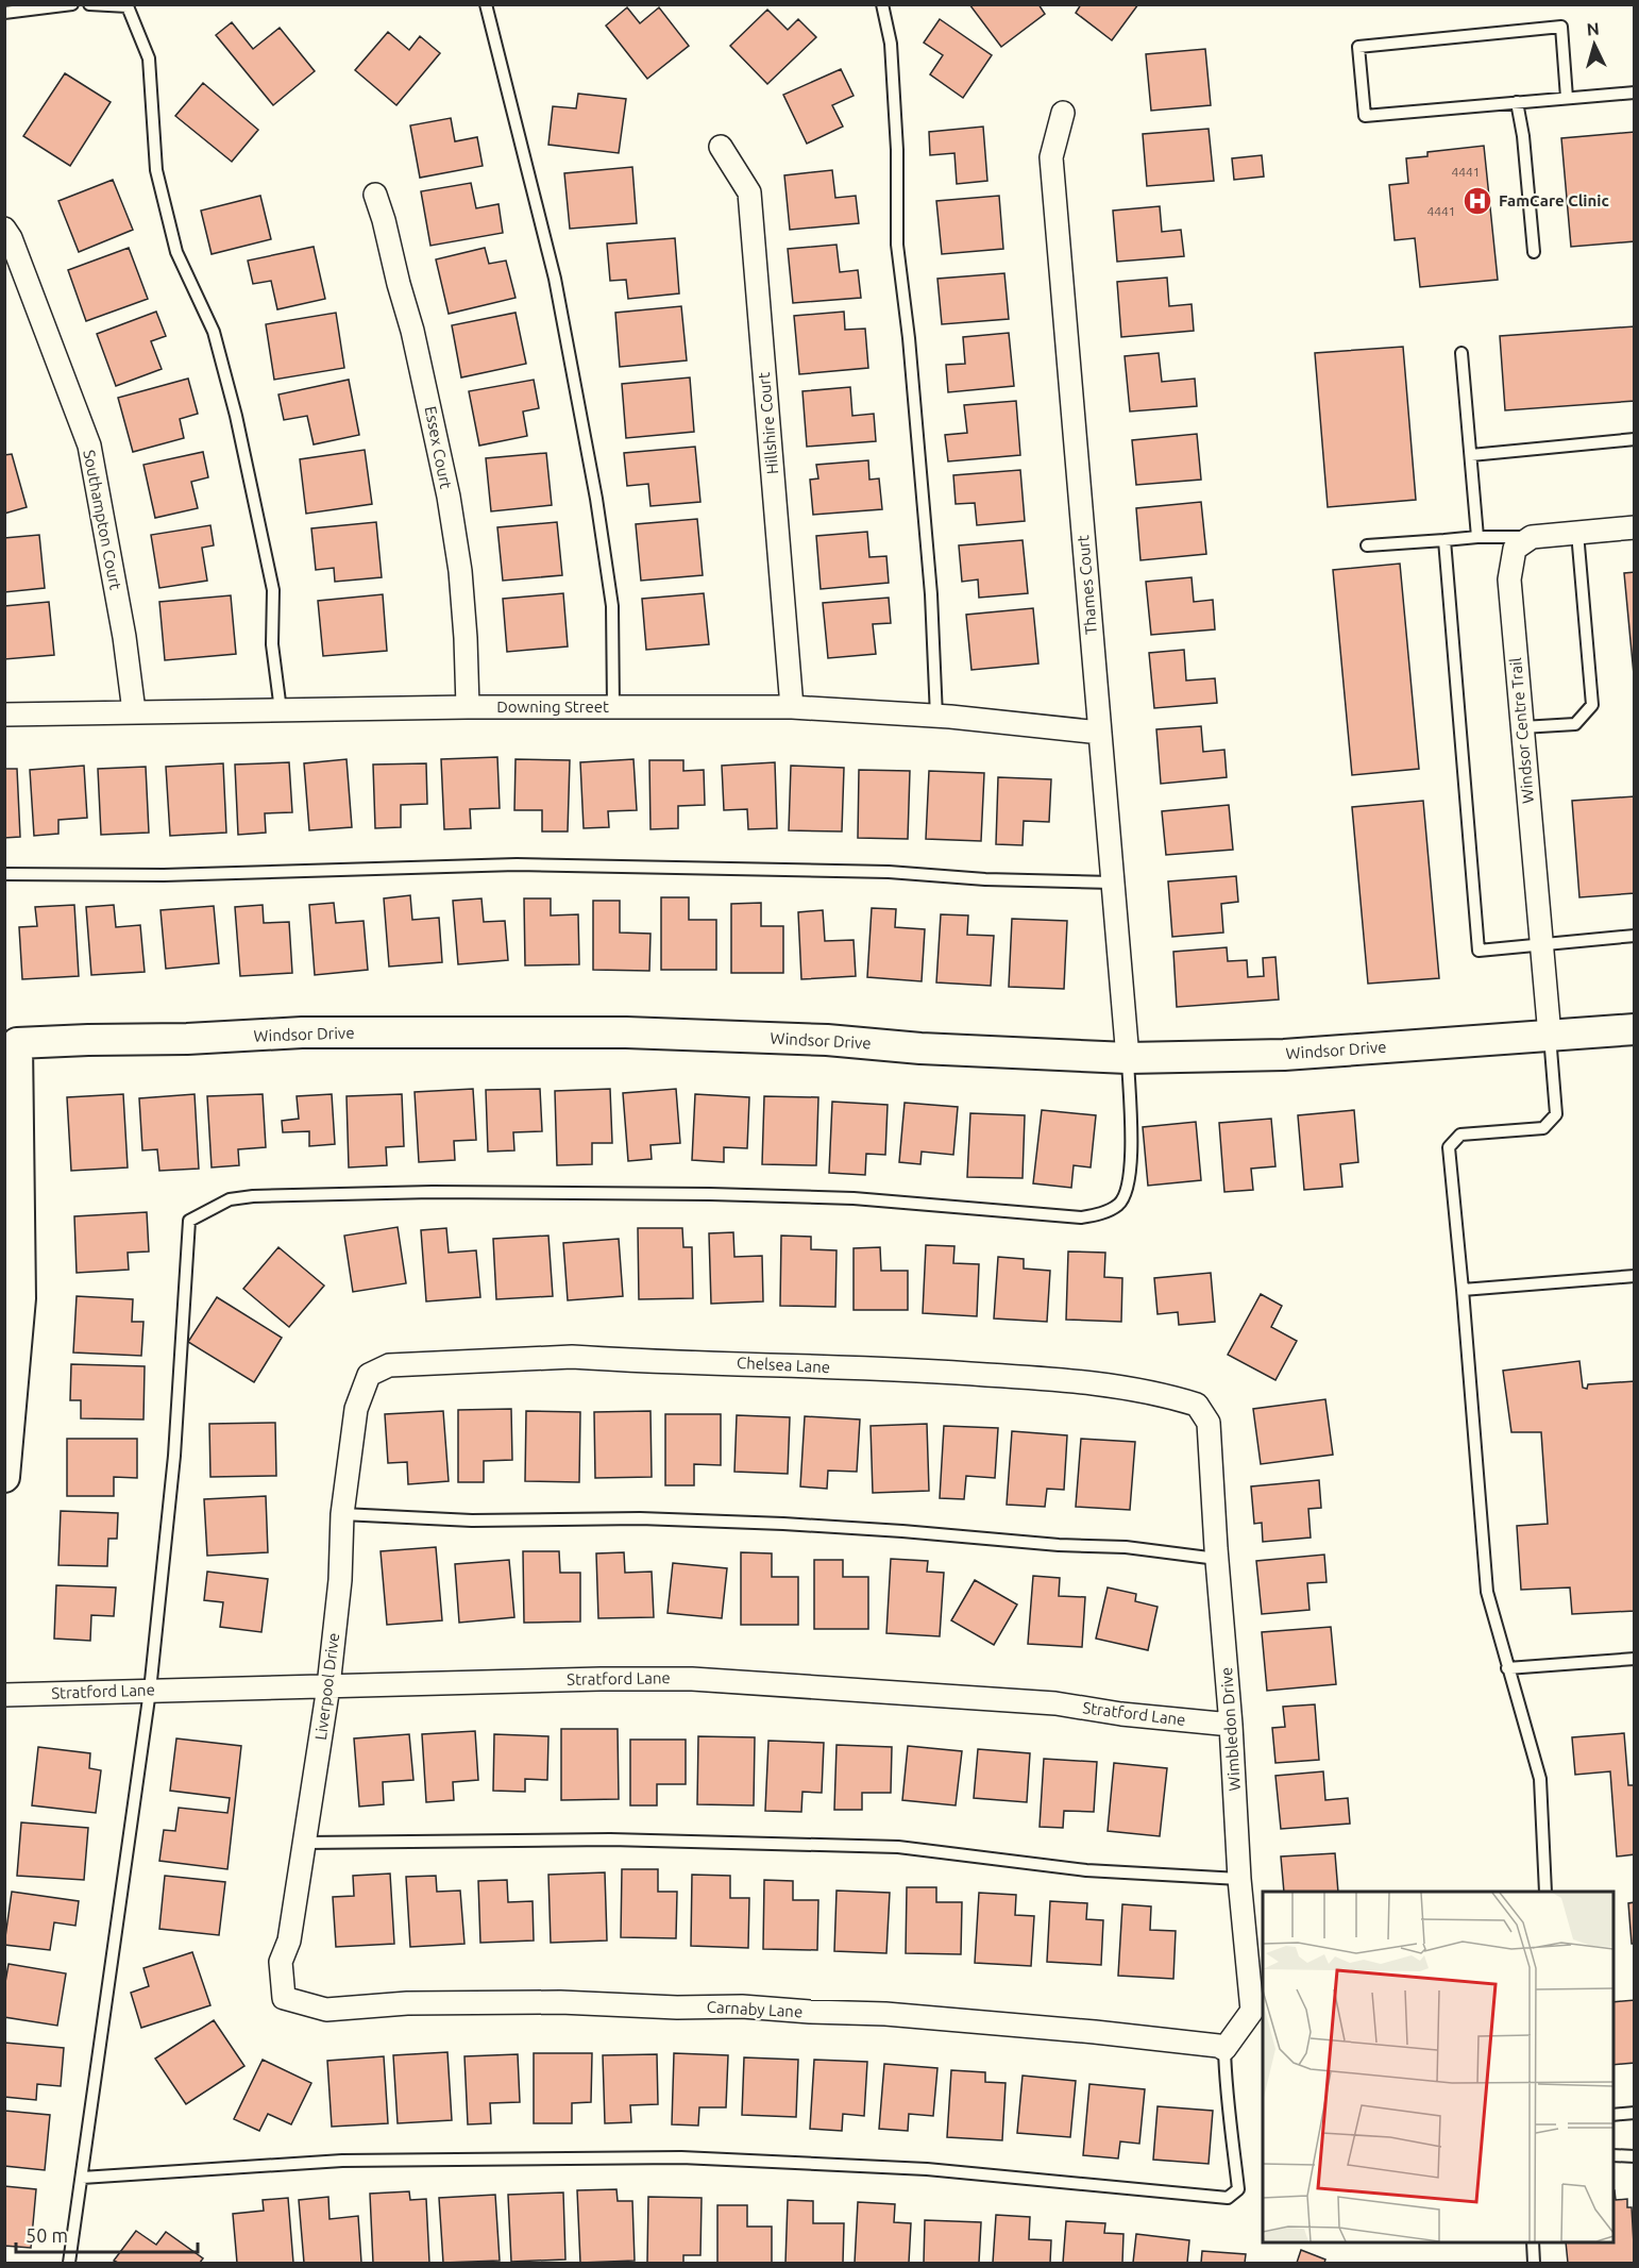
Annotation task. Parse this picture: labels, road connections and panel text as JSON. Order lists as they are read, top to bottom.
{
  "streets": {
    "street": [
      "Hillshire Court",
      "Essex Court",
      "Southampton Court",
      "Thames Court",
      "Downing Street",
      "Windsor Centre Trail",
      "Windsor Drive",
      "Chelsea Lane",
      "Stratford Lane",
      "Liverpool Drive",
      "Wimbledon Drive",
      "Carnaby Lane"
    ]
  },
  "crossings": [
    ["Hillshire Court", "Downing Street"],
    ["Essex Court", "Downing Street"],
    ["Southampton Court", "Downing Street"],
    ["Thames Court", "Downing Street"],
    ["Thames Court", "Windsor Drive"],
    ["Windsor Centre Trail", "Windsor Drive"],
    ["Chelsea Lane", "Liverpool Drive"],
    ["Chelsea Lane", "Wimbledon Drive"],
    ["Stratford Lane", "Liverpool Drive"],
    ["Stratford Lane", "Wimbledon Drive"],
    ["Liverpool Drive", "Carnaby Lane"],
    ["Wimbledon Drive", "Carnaby Lane"]
  ],
  "places": {
    "hospital": ["FamCare Clinic"]
  },
  "house_numbers": ["4441", "4441"],
  "scale_bar": "50 m",
  "north": "top"
}
